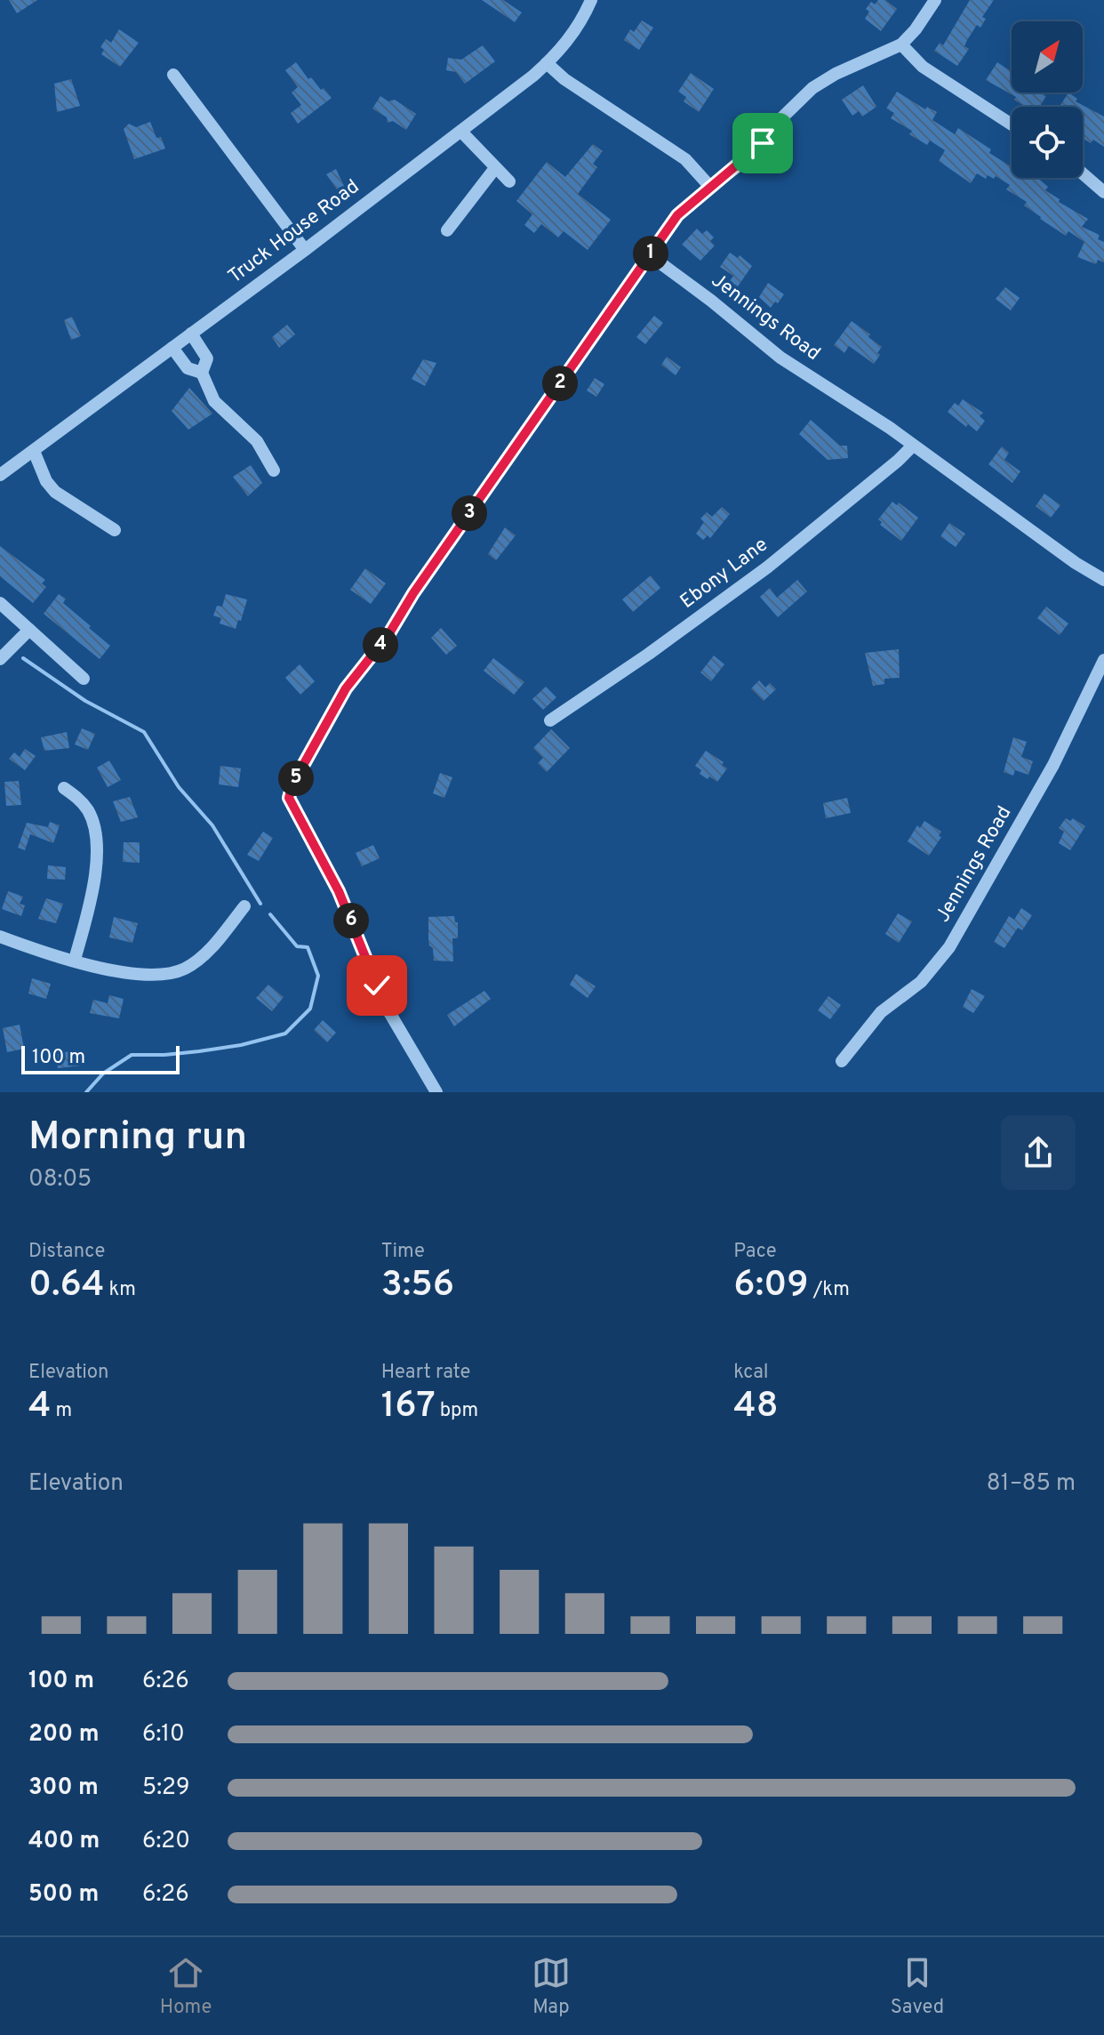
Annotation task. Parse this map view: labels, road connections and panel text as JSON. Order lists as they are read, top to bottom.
{
  "streets": {
    "street": ["Truck House Road", "Jennings Road", "Ebony Lane"]
  },
  "crossings": [
    ["Jennings Road", "Ebony Lane"]
  ],
  "scale_bar": "100 m",
  "north": "top right",
  "page": {
    "pins": [
      "1",
      "2",
      "3",
      "4",
      "5",
      "6"
    ],
    "scale": "100 m",
    "heading": ["Morning run", "08:05"],
    "stats": [
      ["Distance", "0.64 km"],
      ["Time", "3:56"],
      ["Pace", "6:09 /km"],
      ["Elevation", "4 m"],
      ["Heart rate", "167 bpm"],
      ["kcal", "48"]
    ],
    "chart": ["Elevation", "81–85 m"],
    "list": [
      {
        "name": "100 m",
        "note": "6:26"
      },
      {
        "name": "200 m",
        "note": "6:10"
      },
      {
        "name": "300 m",
        "note": "5:29"
      },
      {
        "name": "400 m",
        "note": "6:20"
      },
      {
        "name": "500 m",
        "note": "6:26"
      }
    ],
    "tabs": ["Home", "Map", "Saved"]
  }
}
